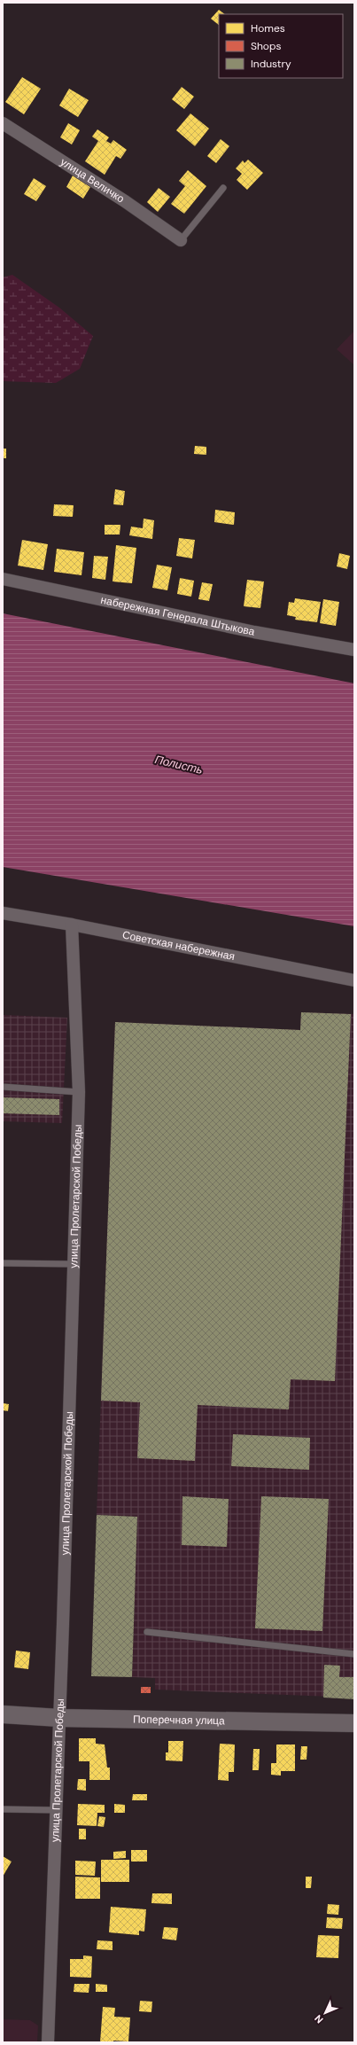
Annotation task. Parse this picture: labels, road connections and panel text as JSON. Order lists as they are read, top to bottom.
{
  "streets": {
    "street": [
      "улица Величко",
      "набережная Генерала Штыкова",
      "Советская набережная",
      "улица Пролетарской Победы",
      "Поперечная улица"
    ]
  },
  "crossings": [
    ["Советская набережная", "улица Пролетарской Победы"],
    ["улица Пролетарской Победы", "Поперечная улица"]
  ],
  "water": ["Полисть"],
  "legend": ["Homes", "Shops", "Industry"],
  "north": "bottom left"
}
